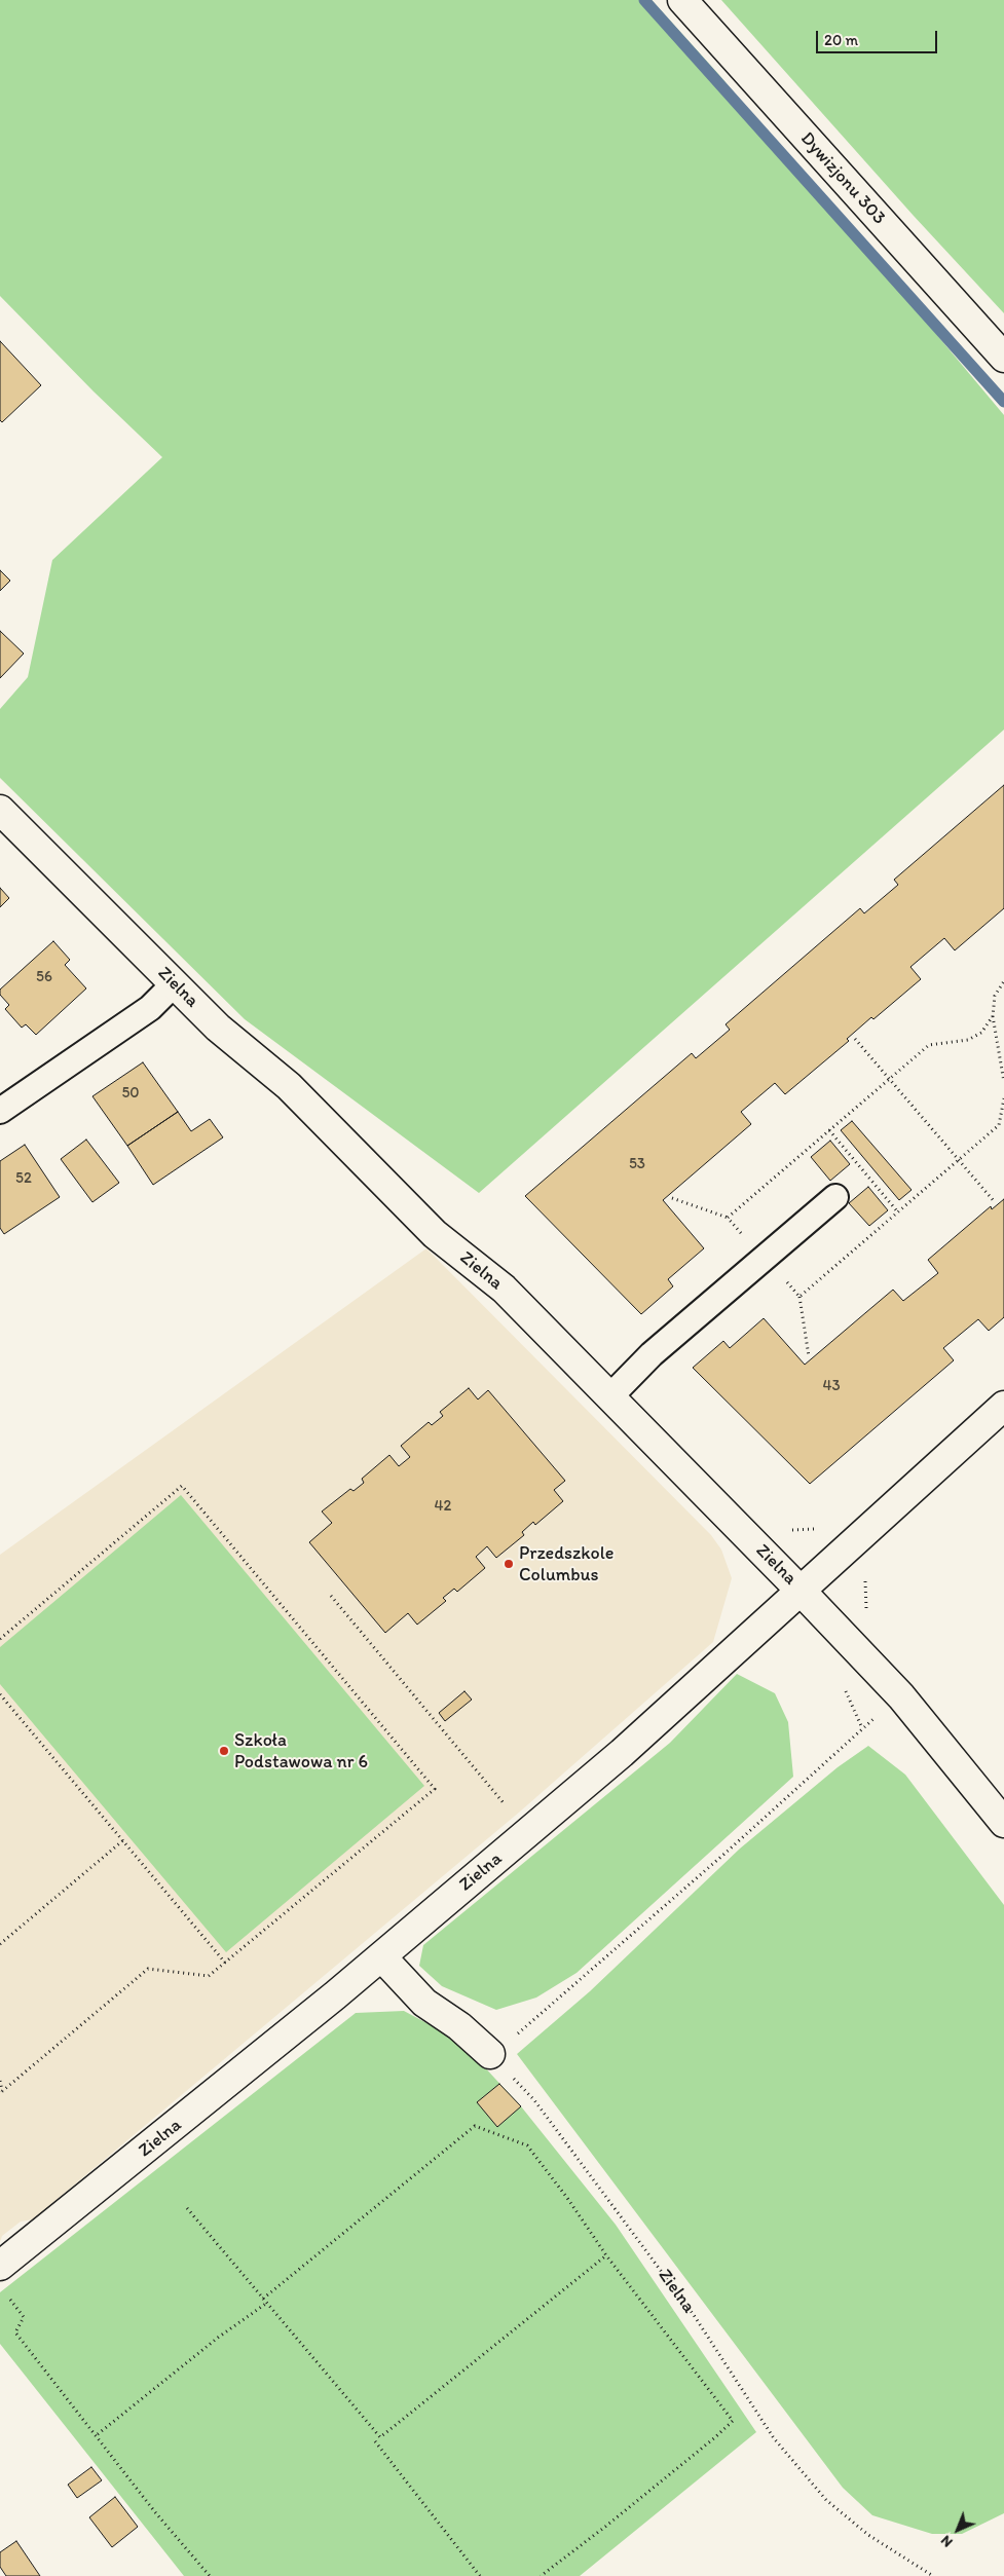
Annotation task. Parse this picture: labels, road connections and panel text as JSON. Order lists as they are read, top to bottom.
{
  "streets": {
    "street": ["Dywizjonu 303", "Zielna"]
  },
  "places": ["Przedszkole Columbus", "Szkoła Podstawowa nr 6"],
  "house_numbers": [
    "56",
    "50",
    "53",
    "52",
    "43",
    "42"
  ],
  "scale_bar": "20 m",
  "north": "bottom left"
}
